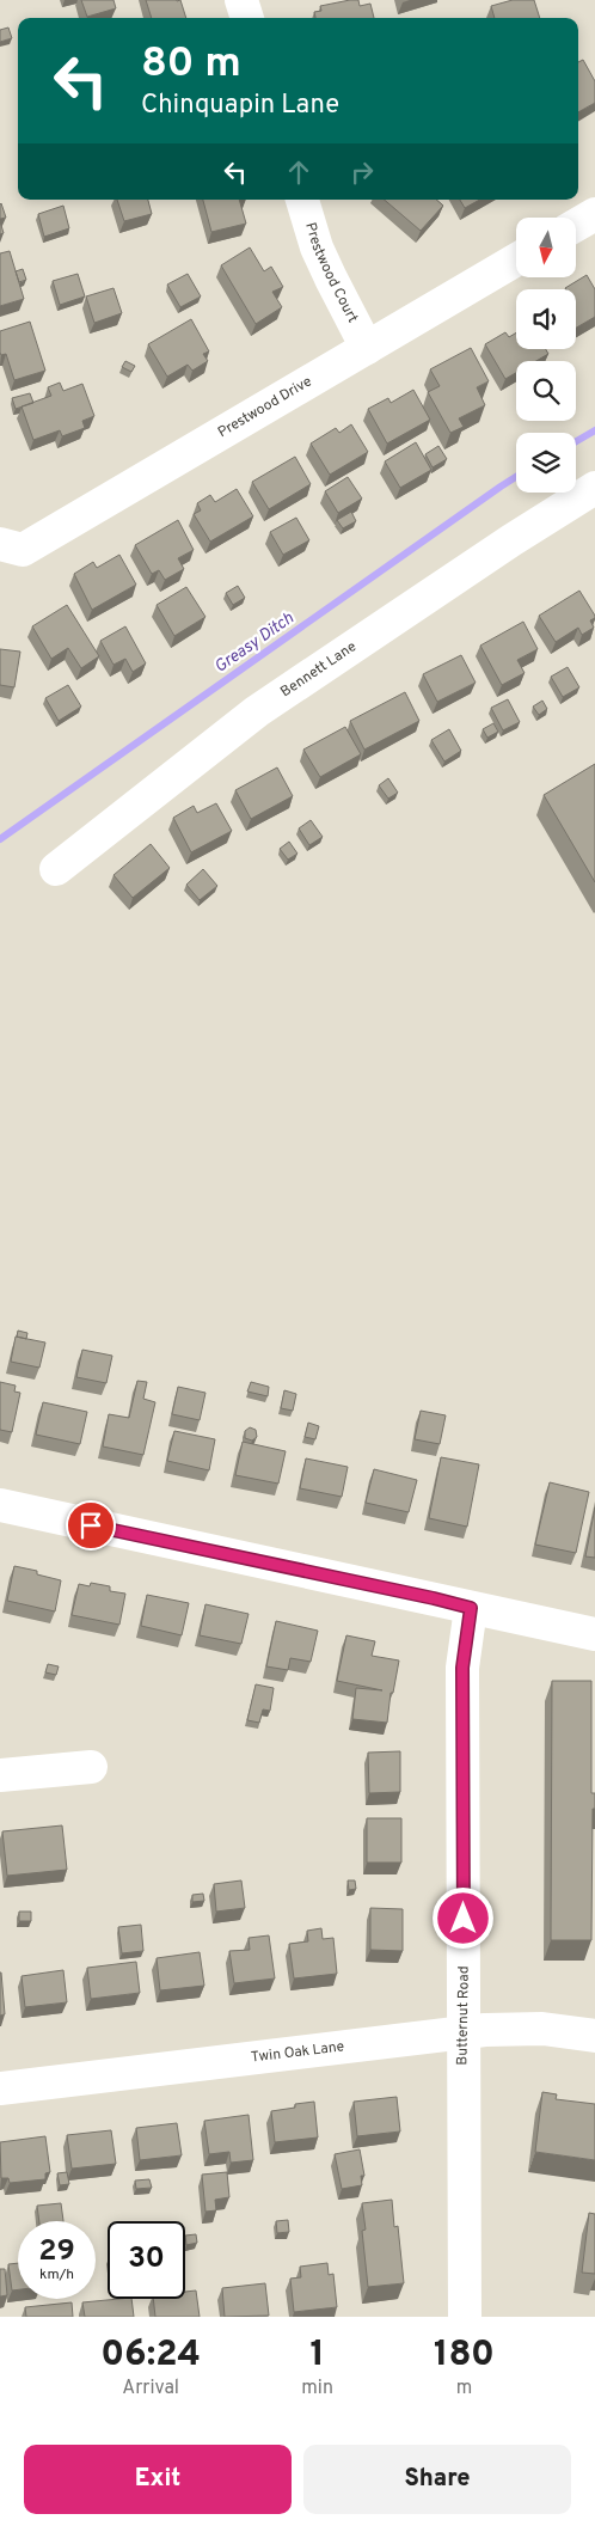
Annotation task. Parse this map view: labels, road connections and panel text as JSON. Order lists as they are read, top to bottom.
{
  "streets": {
    "street": [
      "Prestwood Court",
      "Prestwood Drive",
      "Bennett Lane",
      "Butternut Road",
      "Twin Oak Lane"
    ]
  },
  "crossings": [
    ["Prestwood Court", "Prestwood Drive"],
    ["Butternut Road", "Twin Oak Lane"]
  ],
  "water": ["Greasy Ditch"],
  "north": "bottom",
  "page": {
    "turn": ["80 m", "Chinquapin Lane"],
    "speed": "29 km/h",
    "limit": "30",
    "eta": [
      "06:24",
      "Arrival",
      "1",
      "min",
      "180",
      "m"
    ],
    "buttons": ["Exit", "Share"]
  }
}
